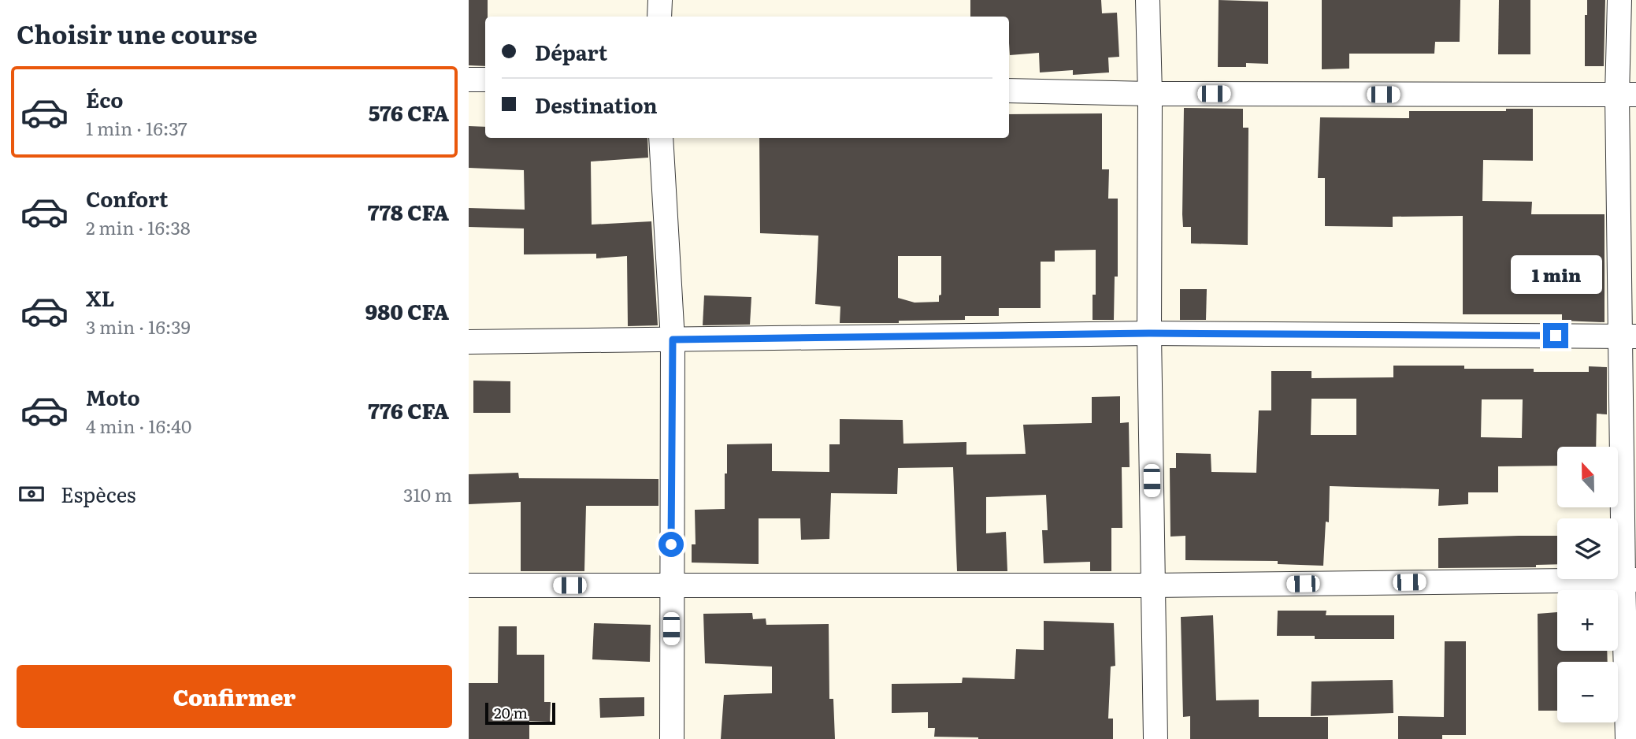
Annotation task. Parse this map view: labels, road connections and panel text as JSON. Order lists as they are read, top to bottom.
{
  "scale_bar": "20 m",
  "north": "top",
  "page": {
    "heading": "Choisir une course",
    "banner": ["Départ", "Destination"],
    "list": [
      {
        "name": "Éco",
        "note": "1 min · 16:37",
        "value": "576 CFA"
      },
      {
        "name": "Confort",
        "note": "2 min · 16:38",
        "value": "778 CFA"
      },
      {
        "name": "XL",
        "note": "3 min · 16:39",
        "value": "980 CFA"
      },
      {
        "name": "Moto",
        "note": "4 min · 16:40",
        "value": "776 CFA"
      }
    ],
    "bubble": "1 min",
    "map_buttons": ["+", "−"],
    "pay": ["Espèces", "310 m"],
    "buttons": "Confirmer",
    "scale": "20 m"
  }
}
